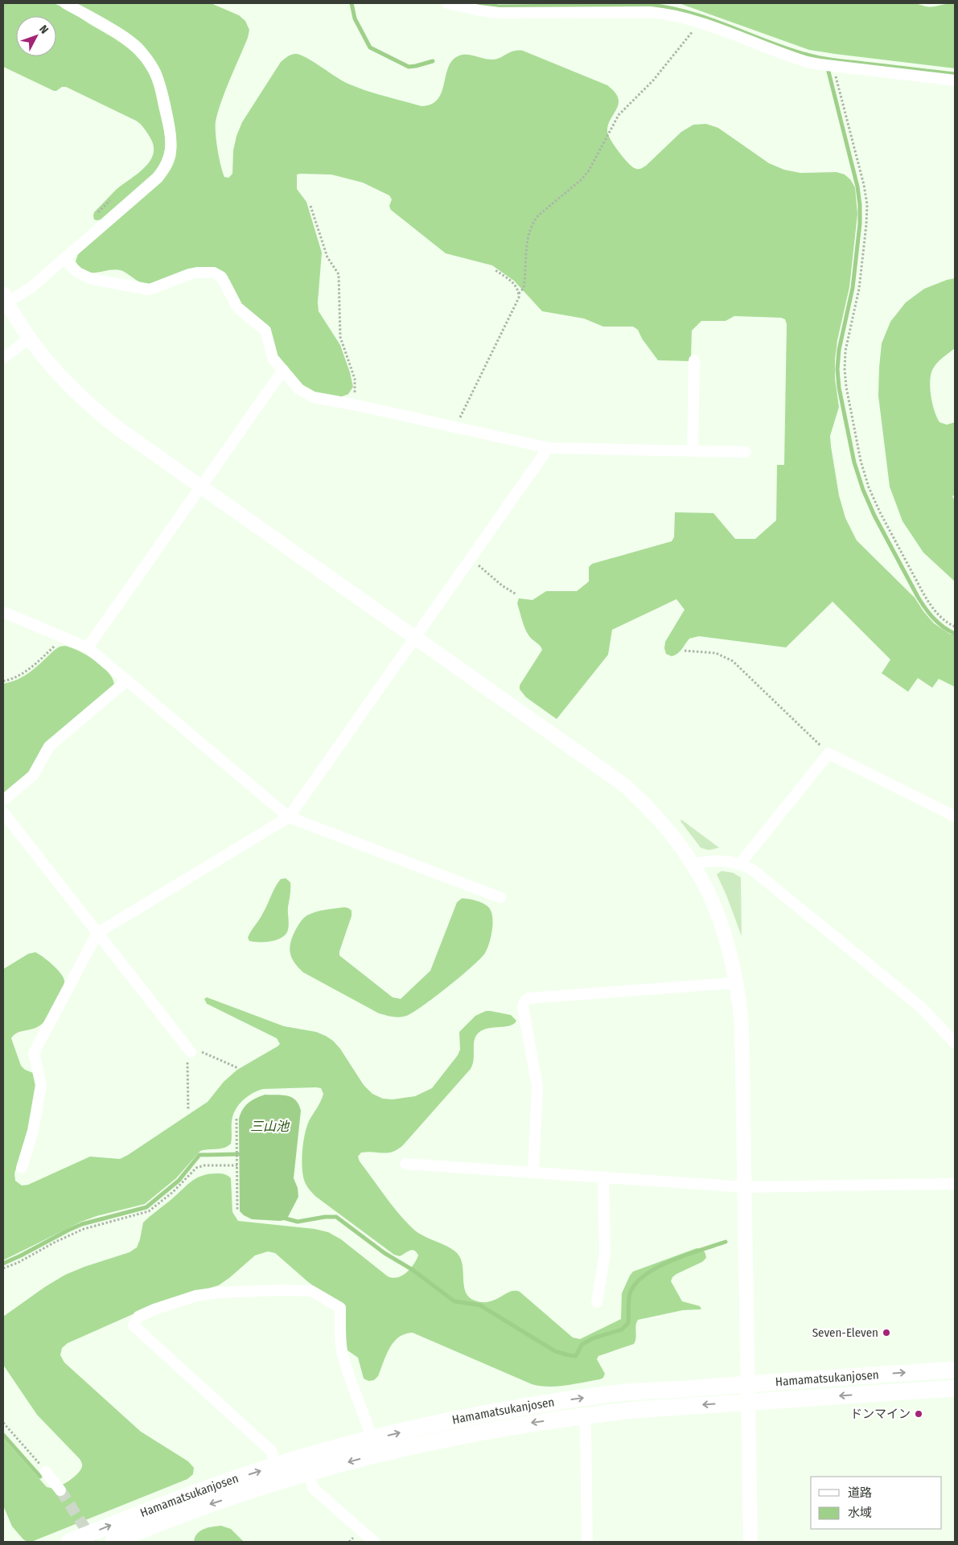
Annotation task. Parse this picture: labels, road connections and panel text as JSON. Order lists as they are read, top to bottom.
{
  "streets": {
    "main road": ["Hamamatsukanjosen"]
  },
  "water": ["三山池"],
  "places": ["Seven-Eleven", "ドンマイン"],
  "legend": ["道路", "水域"],
  "north": "top right"
}
